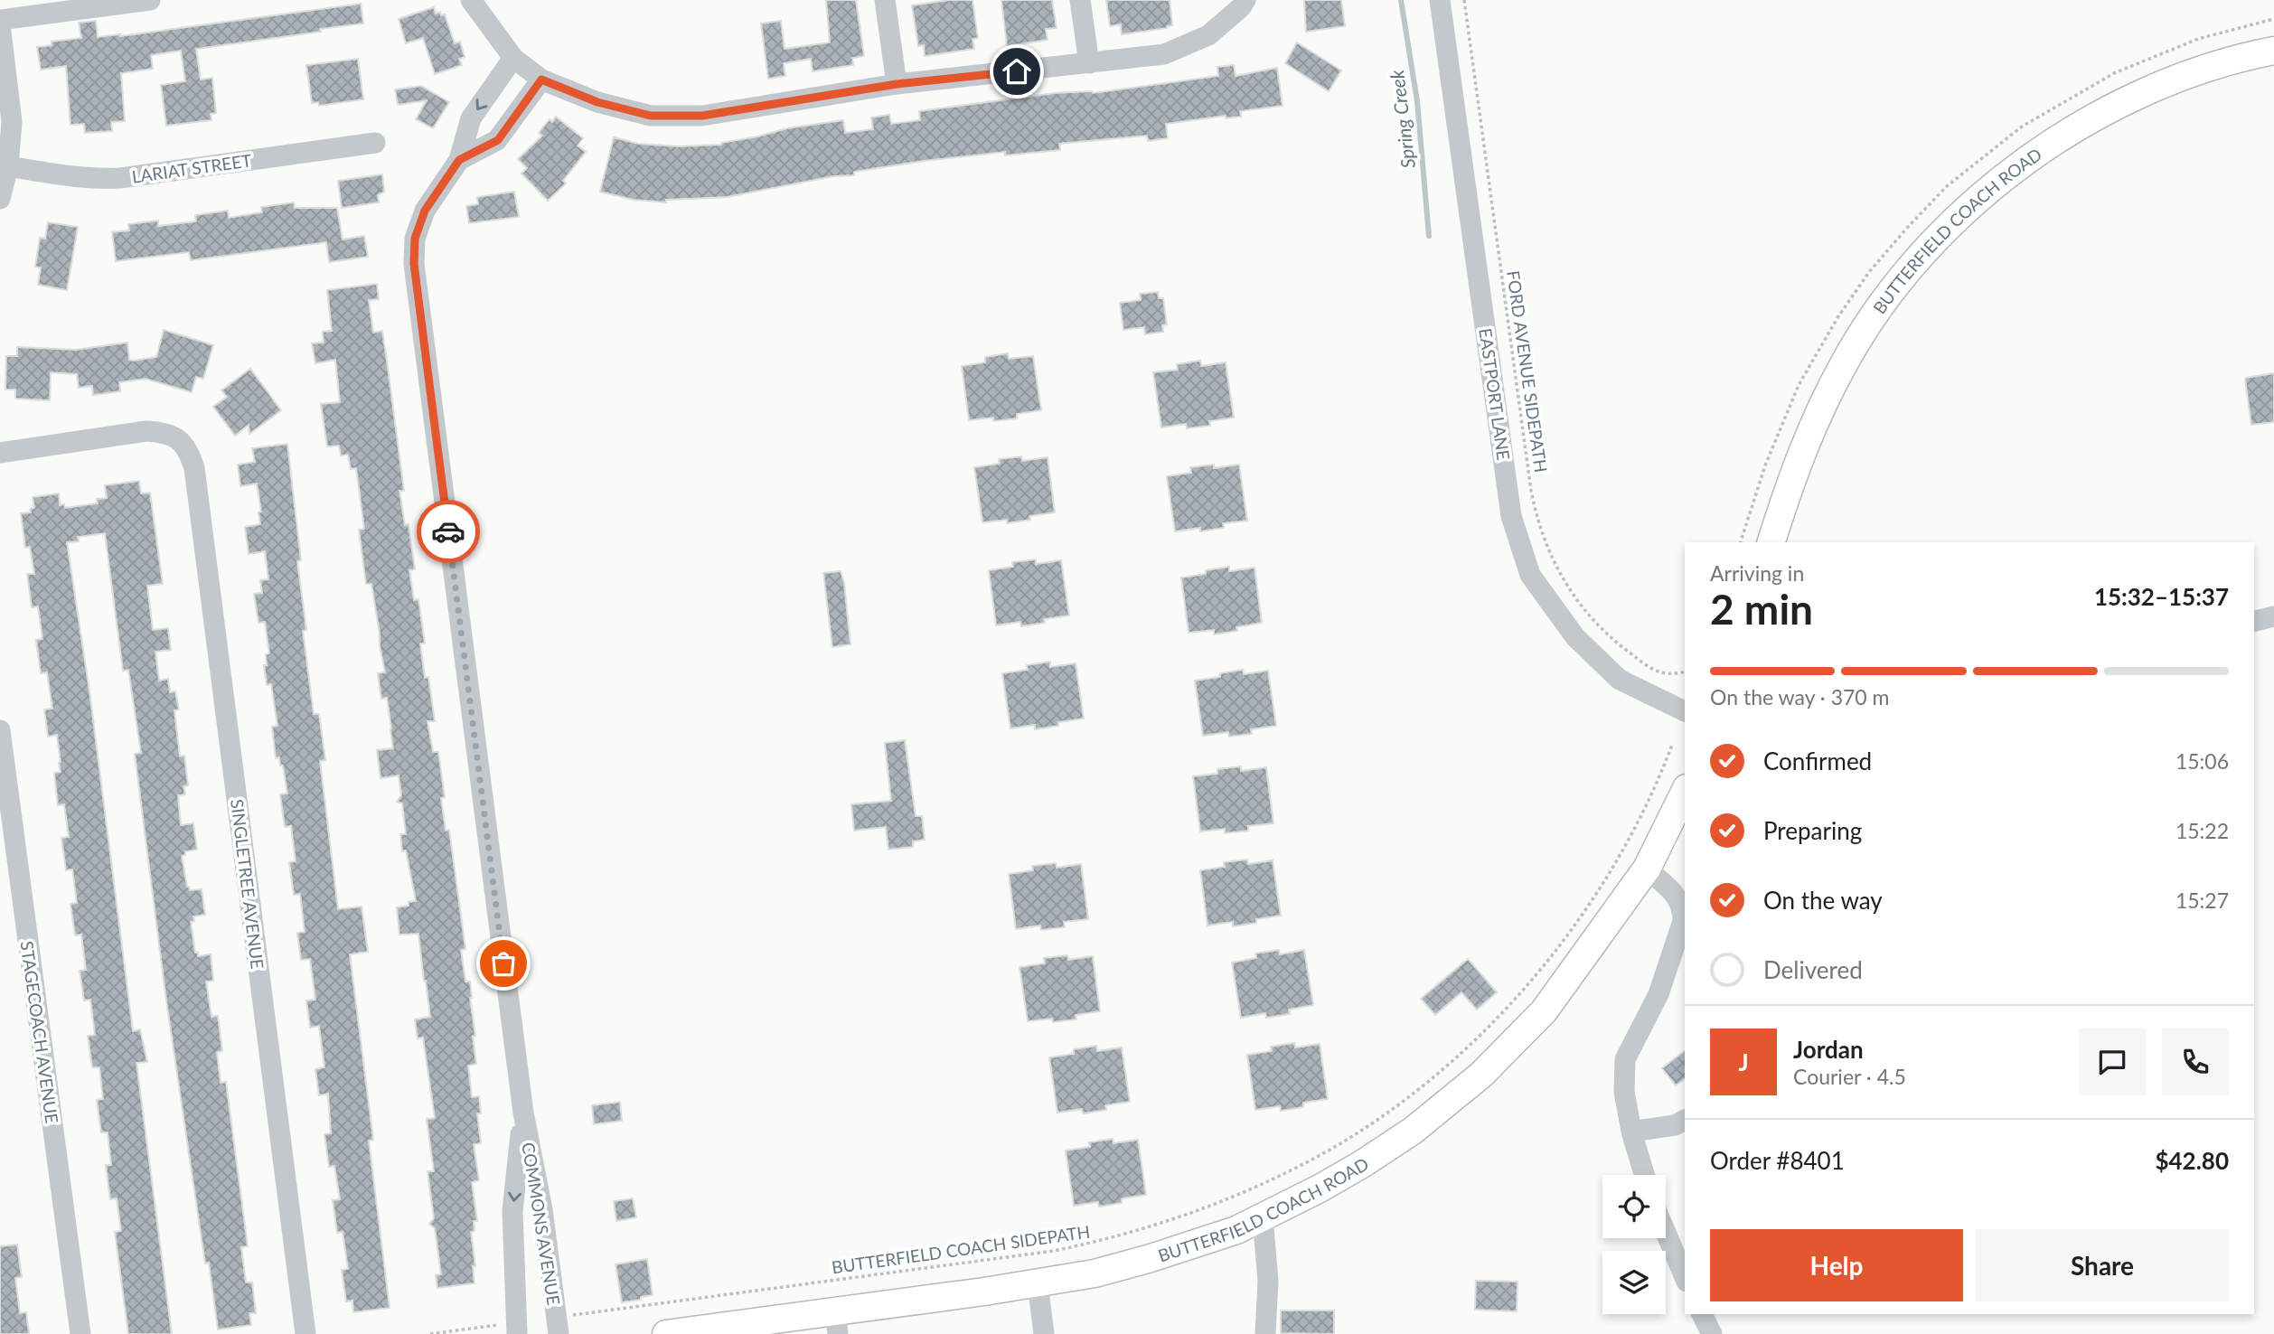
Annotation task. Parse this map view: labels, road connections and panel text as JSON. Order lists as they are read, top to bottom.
{
  "streets": {
    "main road": ["BUTTERFIELD COACH ROAD"],
    "street": [
      "LARIAT STREET",
      "EASTPORT LANE",
      "SINGLETREE AVENUE",
      "STAGECOACH AVENUE",
      "COMMONS AVENUE"
    ],
    "path": ["FORD AVENUE SIDEPATH", "BUTTERFIELD COACH SIDEPATH"]
  },
  "water": ["Spring Creek"],
  "page": {
    "heading": ["2 min", "Arriving in", "15:32–15:37"],
    "panel": [
      "Jordan",
      "Courier · 4.5",
      "Order #8401",
      "$42.80"
    ],
    "bar": "On the way · 370 m",
    "list": [
      ["Confirmed", "15:06"],
      ["Preparing", "15:22"],
      ["On the way", "15:27"],
      "Delivered"
    ],
    "round": "J",
    "buttons": ["Help", "Share"]
  }
}
